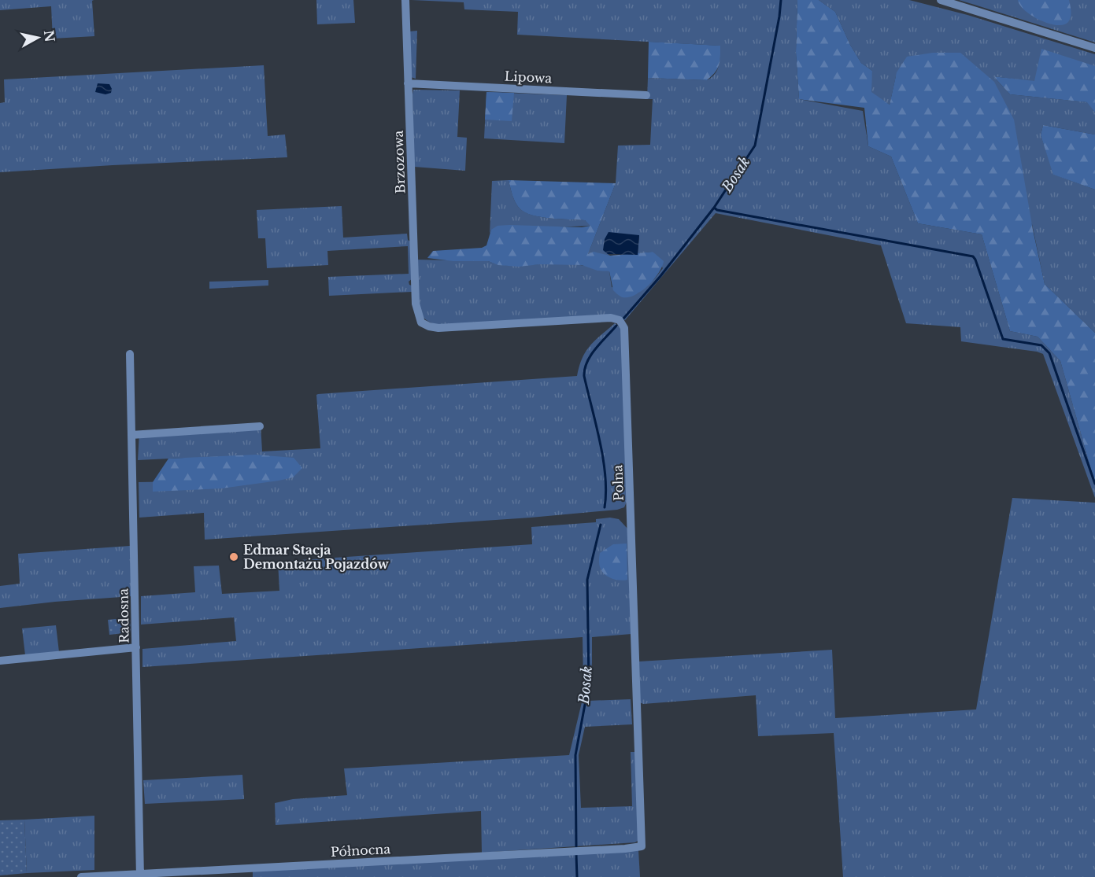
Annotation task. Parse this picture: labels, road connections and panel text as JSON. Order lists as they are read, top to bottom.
{
  "streets": {
    "street": [
      "Lipowa",
      "Brzozowa",
      "Polna",
      "Radosna",
      "Północna"
    ]
  },
  "crossings": [
    ["Lipowa", "Brzozowa"],
    ["Brzozowa", "Polna"],
    ["Polna", "Północna"],
    ["Radosna", "Północna"]
  ],
  "water": ["Bosak"],
  "places": ["Edmar Stacja Demontażu Pojazdów"],
  "north": "right"
}
